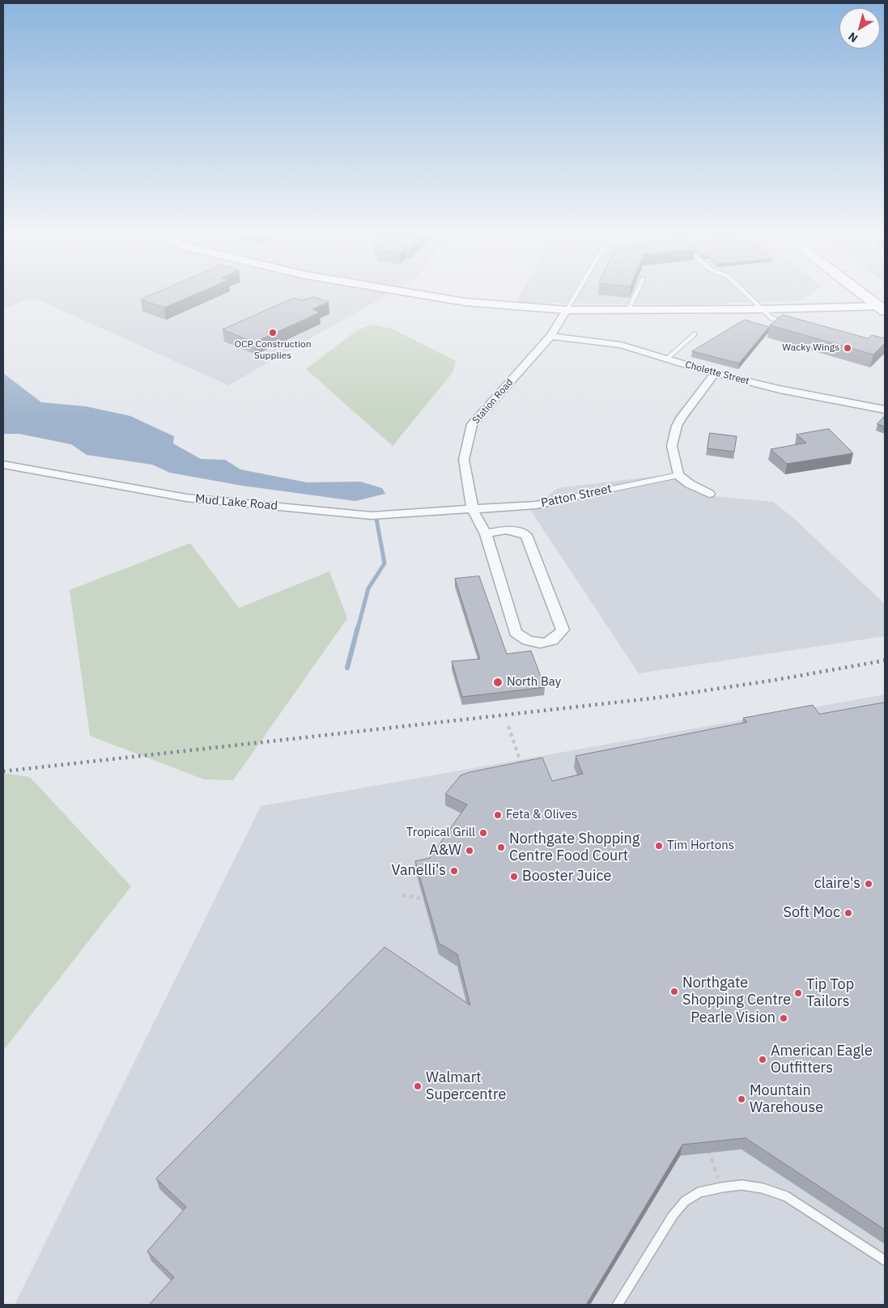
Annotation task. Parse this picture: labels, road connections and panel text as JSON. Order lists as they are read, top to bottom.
{
  "streets": {
    "street": [
      "Cholette Street",
      "Station Road",
      "Patton Street",
      "Mud Lake Road"
    ]
  },
  "crossings": [
    ["Cholette Street", "Station Road"],
    ["Station Road", "Patton Street"],
    ["Station Road", "Mud Lake Road"],
    ["Patton Street", "Mud Lake Road"]
  ],
  "places": [
    "OCP Construction Supplies",
    "Wacky Wings",
    "North Bay",
    "Feta & Olives",
    "Tropical Grill",
    "Tim Hortons",
    "Northgate Shopping Centre Food Court",
    "A&W",
    "Vanelli's",
    "Booster Juice",
    "claire's",
    "Soft Moc",
    "Northgate Shopping Centre",
    "Tip Top Tailors",
    "Pearle Vision",
    "American Eagle Outfitters",
    "Walmart Supercentre",
    "Mountain Warehouse"
  ],
  "north": "bottom left"
}
